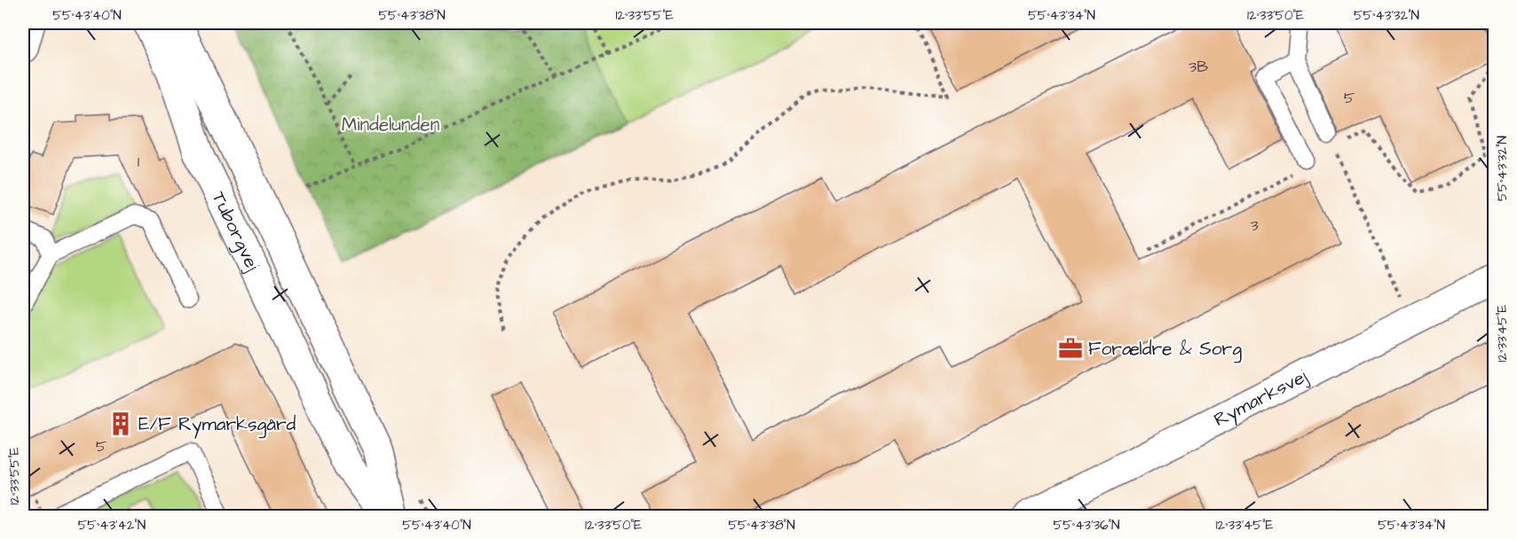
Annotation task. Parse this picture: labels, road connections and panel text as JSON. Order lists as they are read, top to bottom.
{
  "streets": {
    "street": ["Tuborgvej", "Rymarksvej"]
  },
  "parks": ["Mindelunden"],
  "places": {
    "office": ["Forældre & Sorg"],
    "building": ["E/F Rymarksgård"]
  },
  "house_numbers": [
    "3B",
    "5",
    "1",
    "3",
    "5"
  ],
  "coordinates": [
    "55°43'40\"N",
    "55°43'38\"N",
    "12°33'55\"E",
    "55°43'34\"N",
    "12°33'50\"E",
    "55°43'32\"N",
    "12°33'45\"E",
    "55°43'42\"N",
    "55°43'36\"N"
  ]
}
